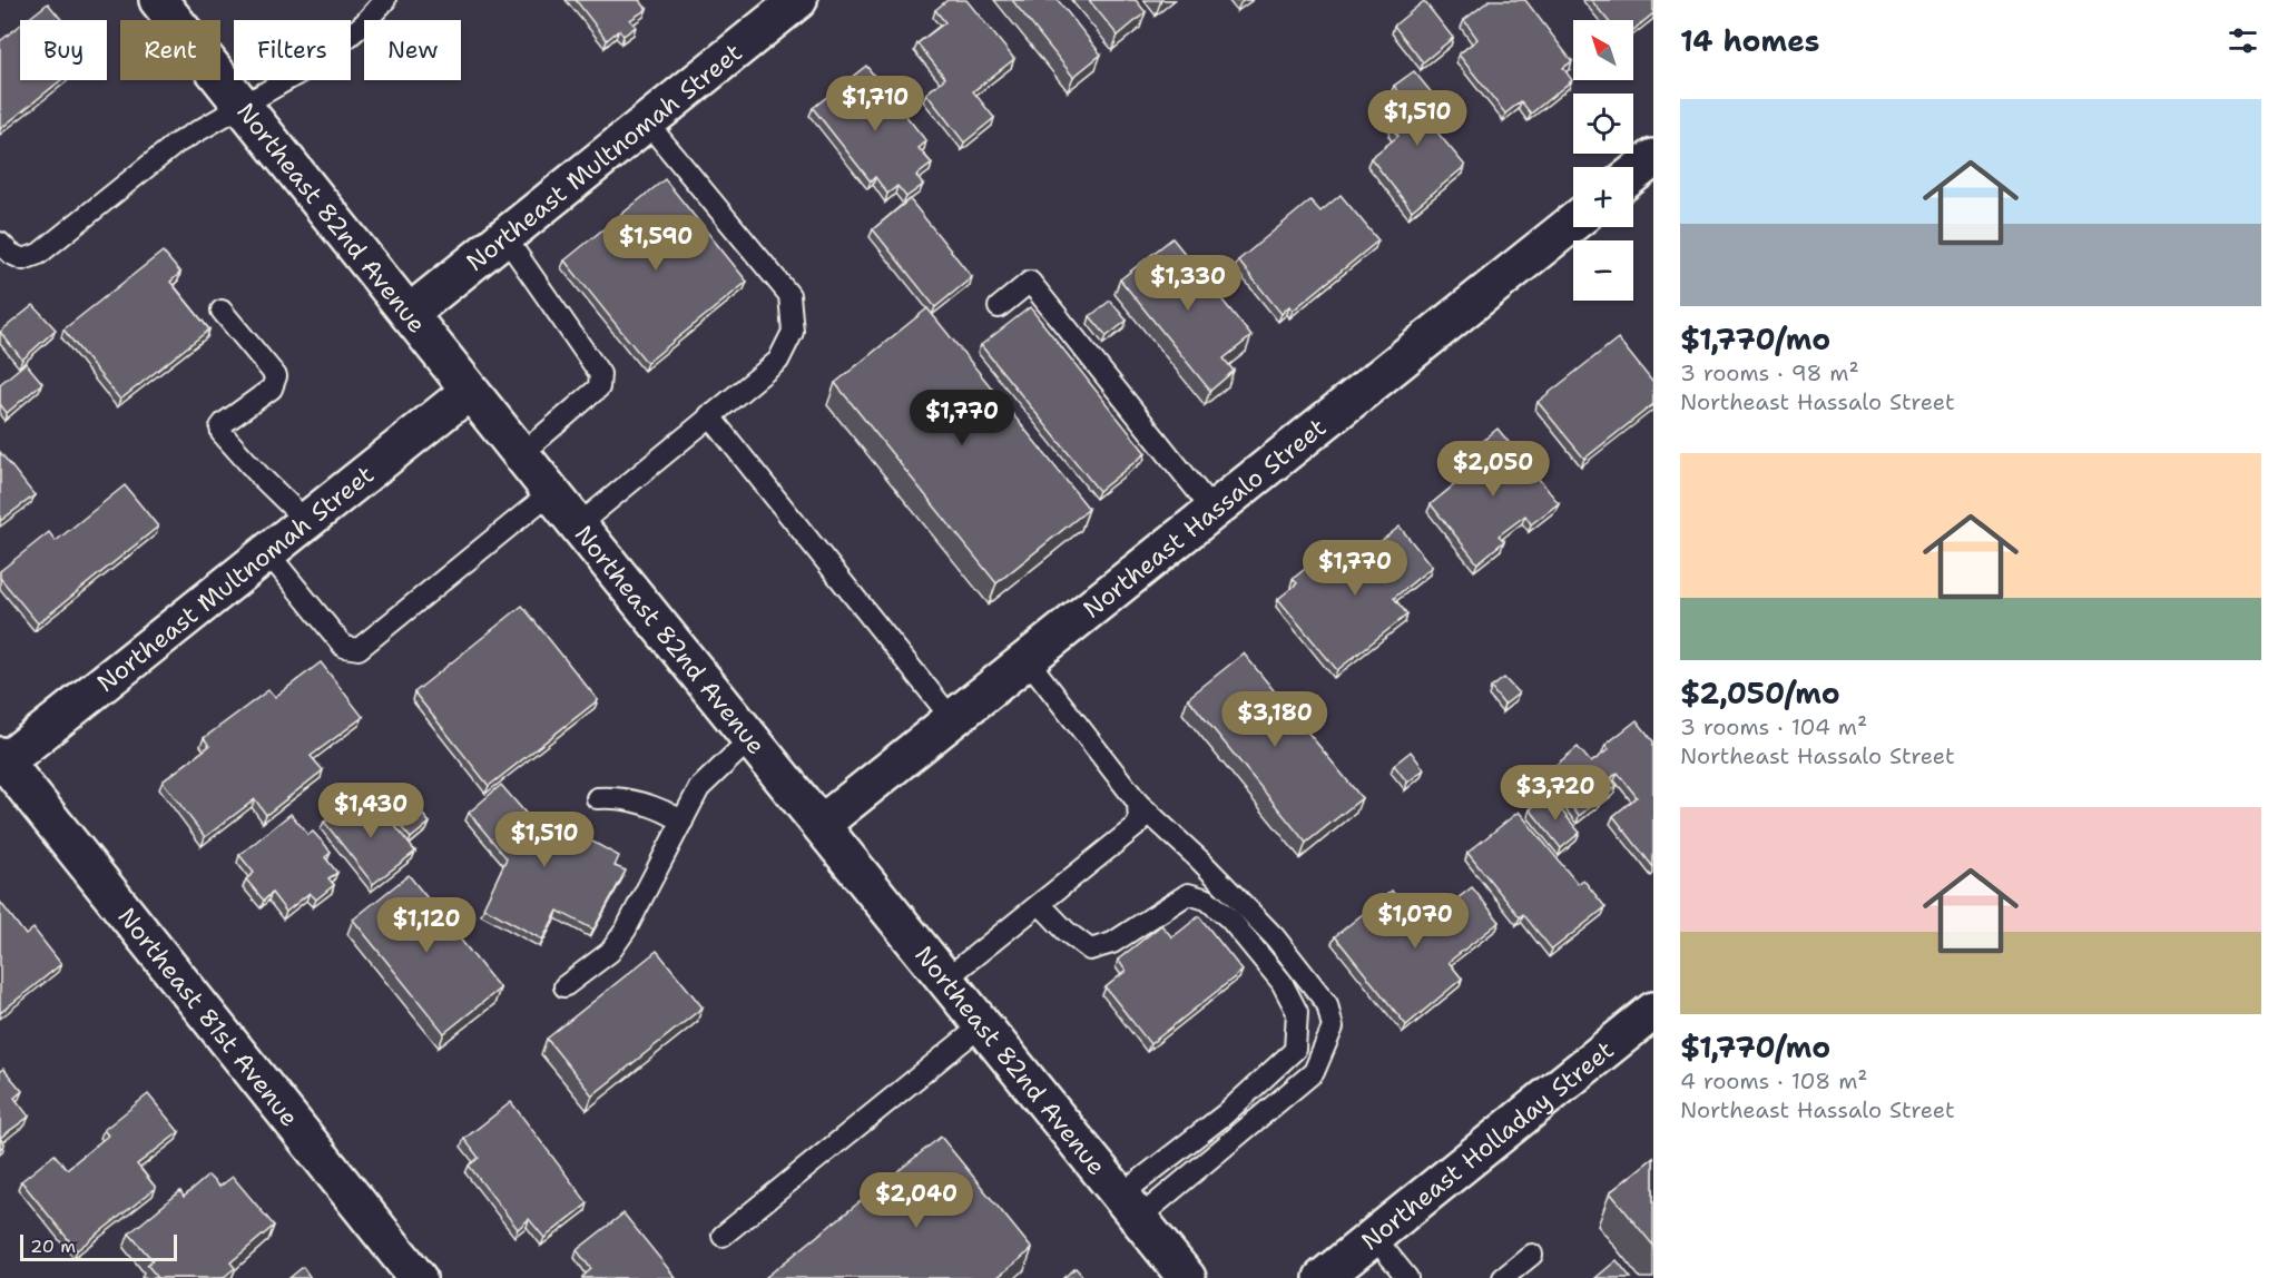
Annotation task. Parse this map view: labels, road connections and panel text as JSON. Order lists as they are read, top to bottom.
{
  "streets": {
    "street": [
      "Northeast Multnomah Street",
      "Northeast 82nd Avenue",
      "Northeast Hassalo Street",
      "Northeast 81st Avenue",
      "Northeast Holladay Street"
    ]
  },
  "crossings": [
    ["Northeast Multnomah Street", "Northeast 82nd Avenue"],
    ["Northeast Multnomah Street", "Northeast 81st Avenue"],
    ["Northeast 82nd Avenue", "Northeast Hassalo Street"]
  ],
  "scale_bar": "20 m",
  "north": "top left",
  "page": {
    "heading": "14 homes",
    "map_buttons": ["+", "−"],
    "chip": [
      "Buy",
      "Rent",
      "Filters",
      "New"
    ],
    "price": [
      "$1,710",
      "$1,510",
      "$1,590",
      "$1,330",
      "$1,770",
      "$2,050",
      "$1,770",
      "$3,180",
      "$3,720",
      "$1,430",
      "$1,510",
      "$1,070",
      "$1,120",
      "$2,040"
    ],
    "list": [
      {
        "name": "$1,770/mo",
        "note": "3 rooms · 98 m² · Northeast Hassalo Street"
      },
      {
        "name": "$2,050/mo",
        "note": "3 rooms · 104 m² · Northeast Hassalo Street"
      },
      {
        "name": "$1,770/mo",
        "note": "4 rooms · 108 m² · Northeast Hassalo Street"
      }
    ],
    "scale": "20 m"
  }
}
